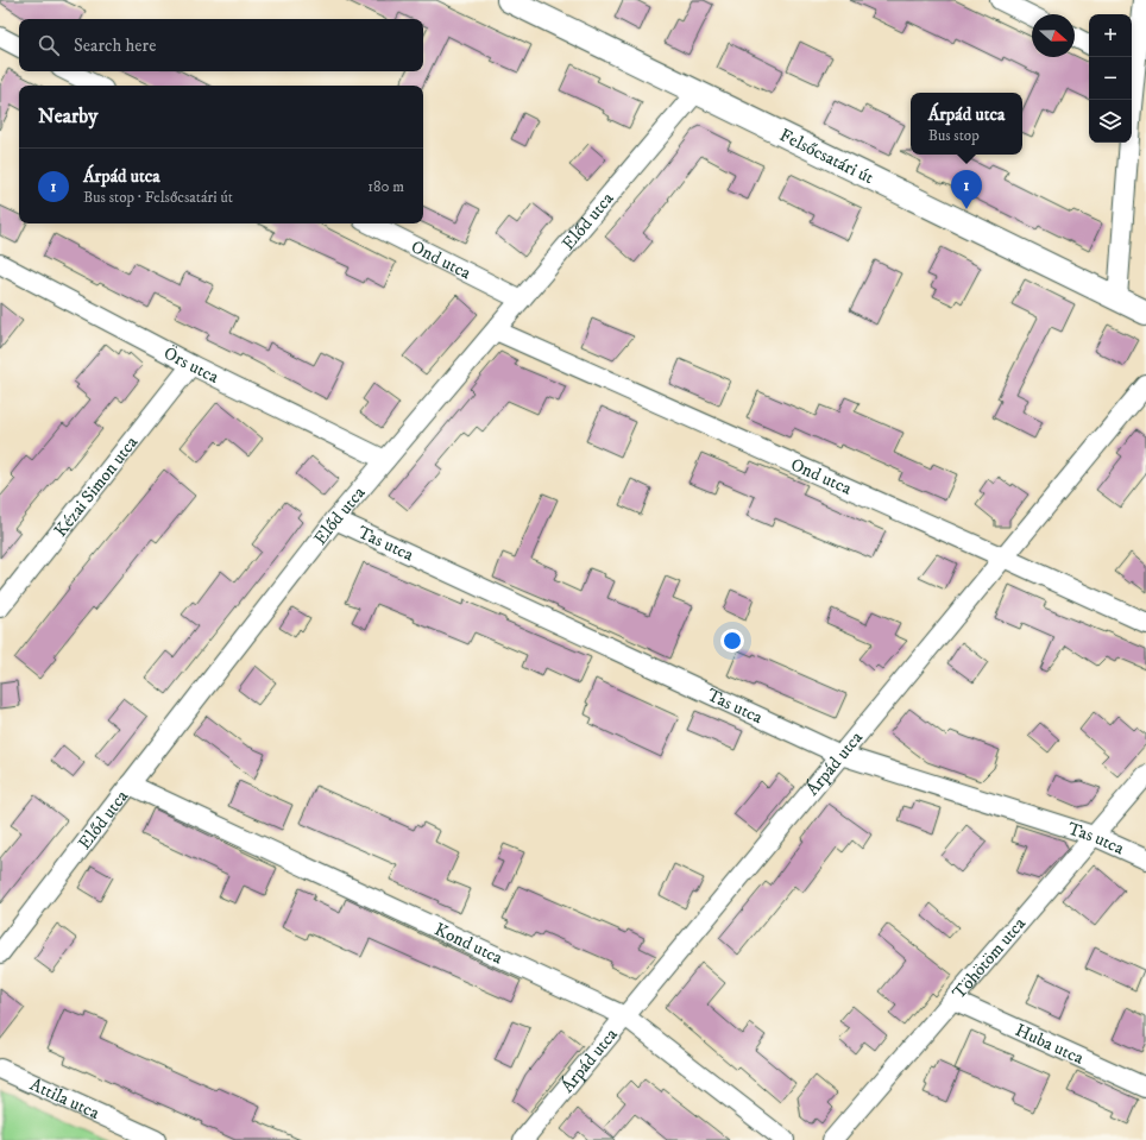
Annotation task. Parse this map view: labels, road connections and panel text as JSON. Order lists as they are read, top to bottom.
{
  "streets": {
    "street": [
      "Felsőcsatári út",
      "Előd utca",
      "Ond utca",
      "Örs utca",
      "Kézai Simon utca",
      "Tas utca",
      "Árpád utca",
      "Kond utca",
      "Töhötöm utca",
      "Huba utca",
      "Attila utca"
    ]
  },
  "crossings": [
    ["Felsőcsatári út", "Előd utca"],
    ["Előd utca", "Ond utca"],
    ["Előd utca", "Örs utca"],
    ["Előd utca", "Tas utca"],
    ["Előd utca", "Kond utca"],
    ["Ond utca", "Árpád utca"],
    ["Örs utca", "Kézai Simon utca"],
    ["Tas utca", "Árpád utca"],
    ["Tas utca", "Töhötöm utca"],
    ["Árpád utca", "Kond utca"],
    ["Töhötöm utca", "Huba utca"]
  ],
  "north": "right",
  "page": {
    "map_buttons": ["+", "−"],
    "search": "Search here",
    "heading": "Nearby",
    "popup": ["Árpád utca", "Bus stop"],
    "list": [
      {
        "mark": "1",
        "name": "Árpád utca",
        "note": "Bus stop · Felsőcsatári út",
        "value": "180 m"
      }
    ],
    "pins": "1"
  }
}
